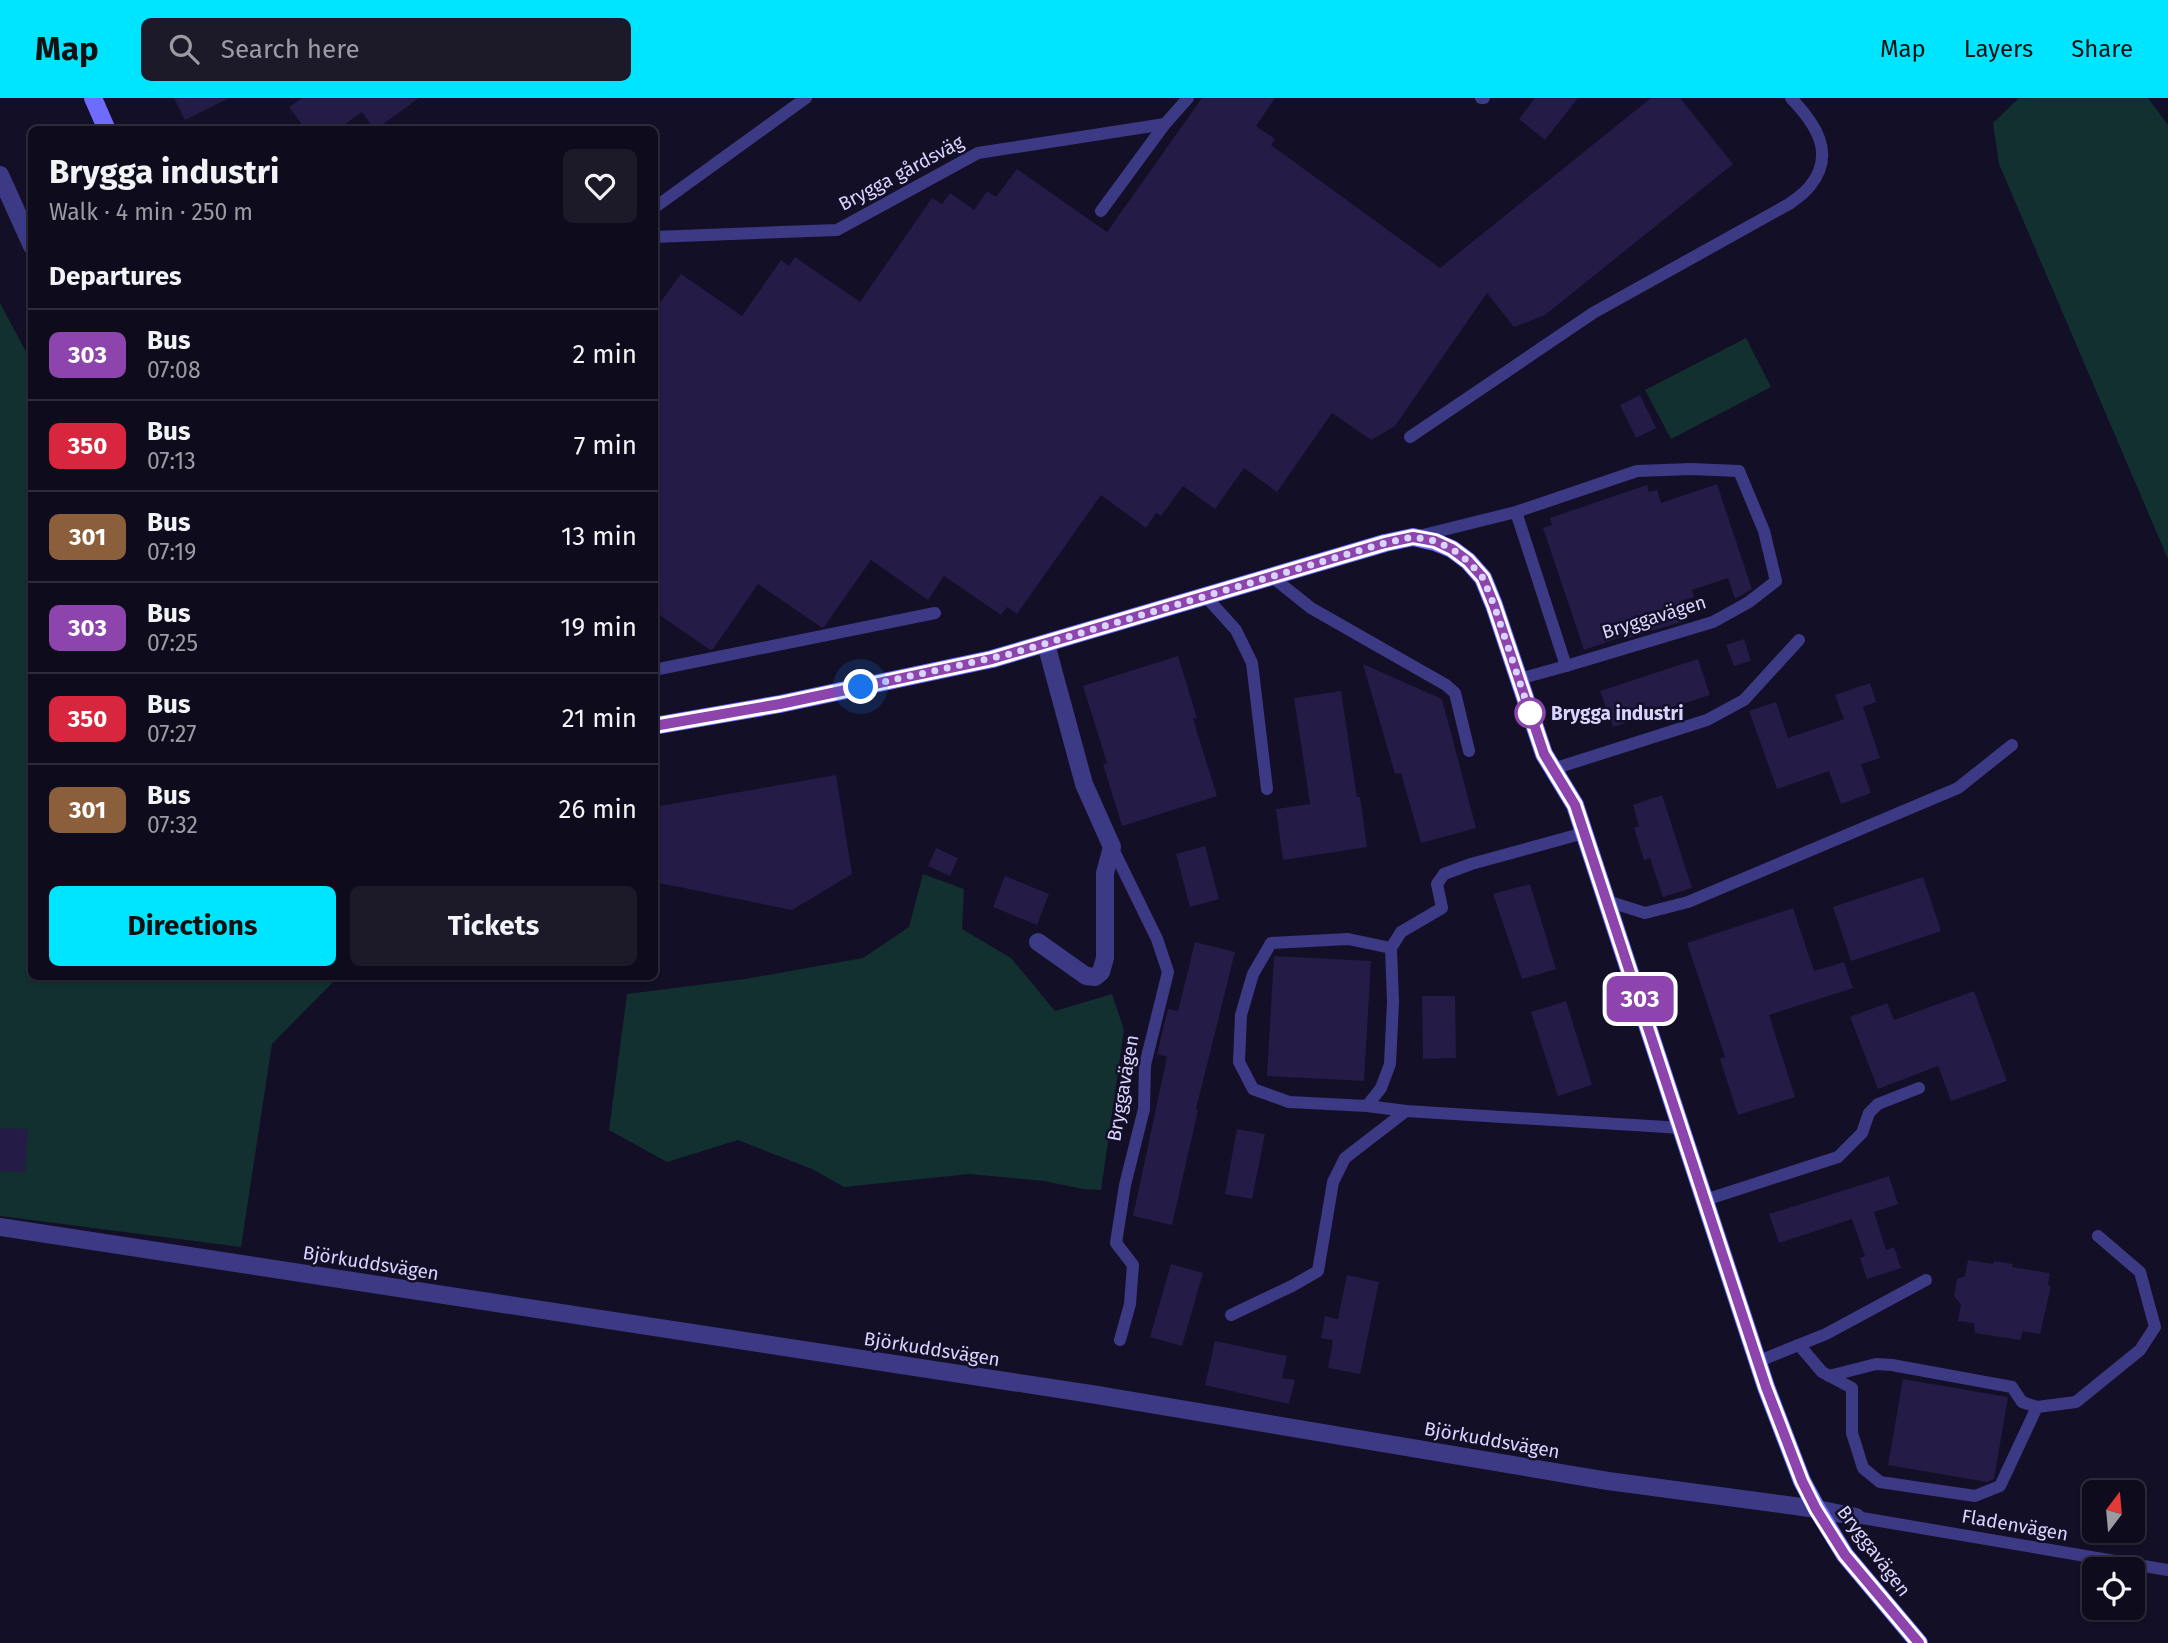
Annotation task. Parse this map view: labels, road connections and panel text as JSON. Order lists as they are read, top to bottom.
{
  "streets": {
    "main road": ["Bryggavägen"],
    "street": ["Björkuddsvägen"],
    "lane": ["Brygga gårdsväg", "Fladenvägen"]
  },
  "crossings": [
    ["Bryggavägen", "Björkuddsvägen"],
    ["Björkuddsvägen", "Fladenvägen"]
  ],
  "places": ["Brygga industri"],
  "lines": ["bus line 303"],
  "north": "top",
  "page": {
    "header": "Map",
    "search": "Search here",
    "nav": ["Map", "Layers", "Share"],
    "on_map": "303",
    "heading": [
      ["Brygga industri", "Walk · 4 min · 250 m"],
      "Departures"
    ],
    "list": [
      {
        "mark": "303",
        "name": "Bus",
        "note": "07:08",
        "value": "2 min"
      },
      {
        "mark": "350",
        "name": "Bus",
        "note": "07:13",
        "value": "7 min"
      },
      {
        "mark": "301",
        "name": "Bus",
        "note": "07:19",
        "value": "13 min"
      },
      {
        "mark": "303",
        "name": "Bus",
        "note": "07:25",
        "value": "19 min"
      },
      {
        "mark": "350",
        "name": "Bus",
        "note": "07:27",
        "value": "21 min"
      },
      {
        "mark": "301",
        "name": "Bus",
        "note": "07:32",
        "value": "26 min"
      }
    ],
    "buttons": ["Directions", "Tickets"]
  }
}
